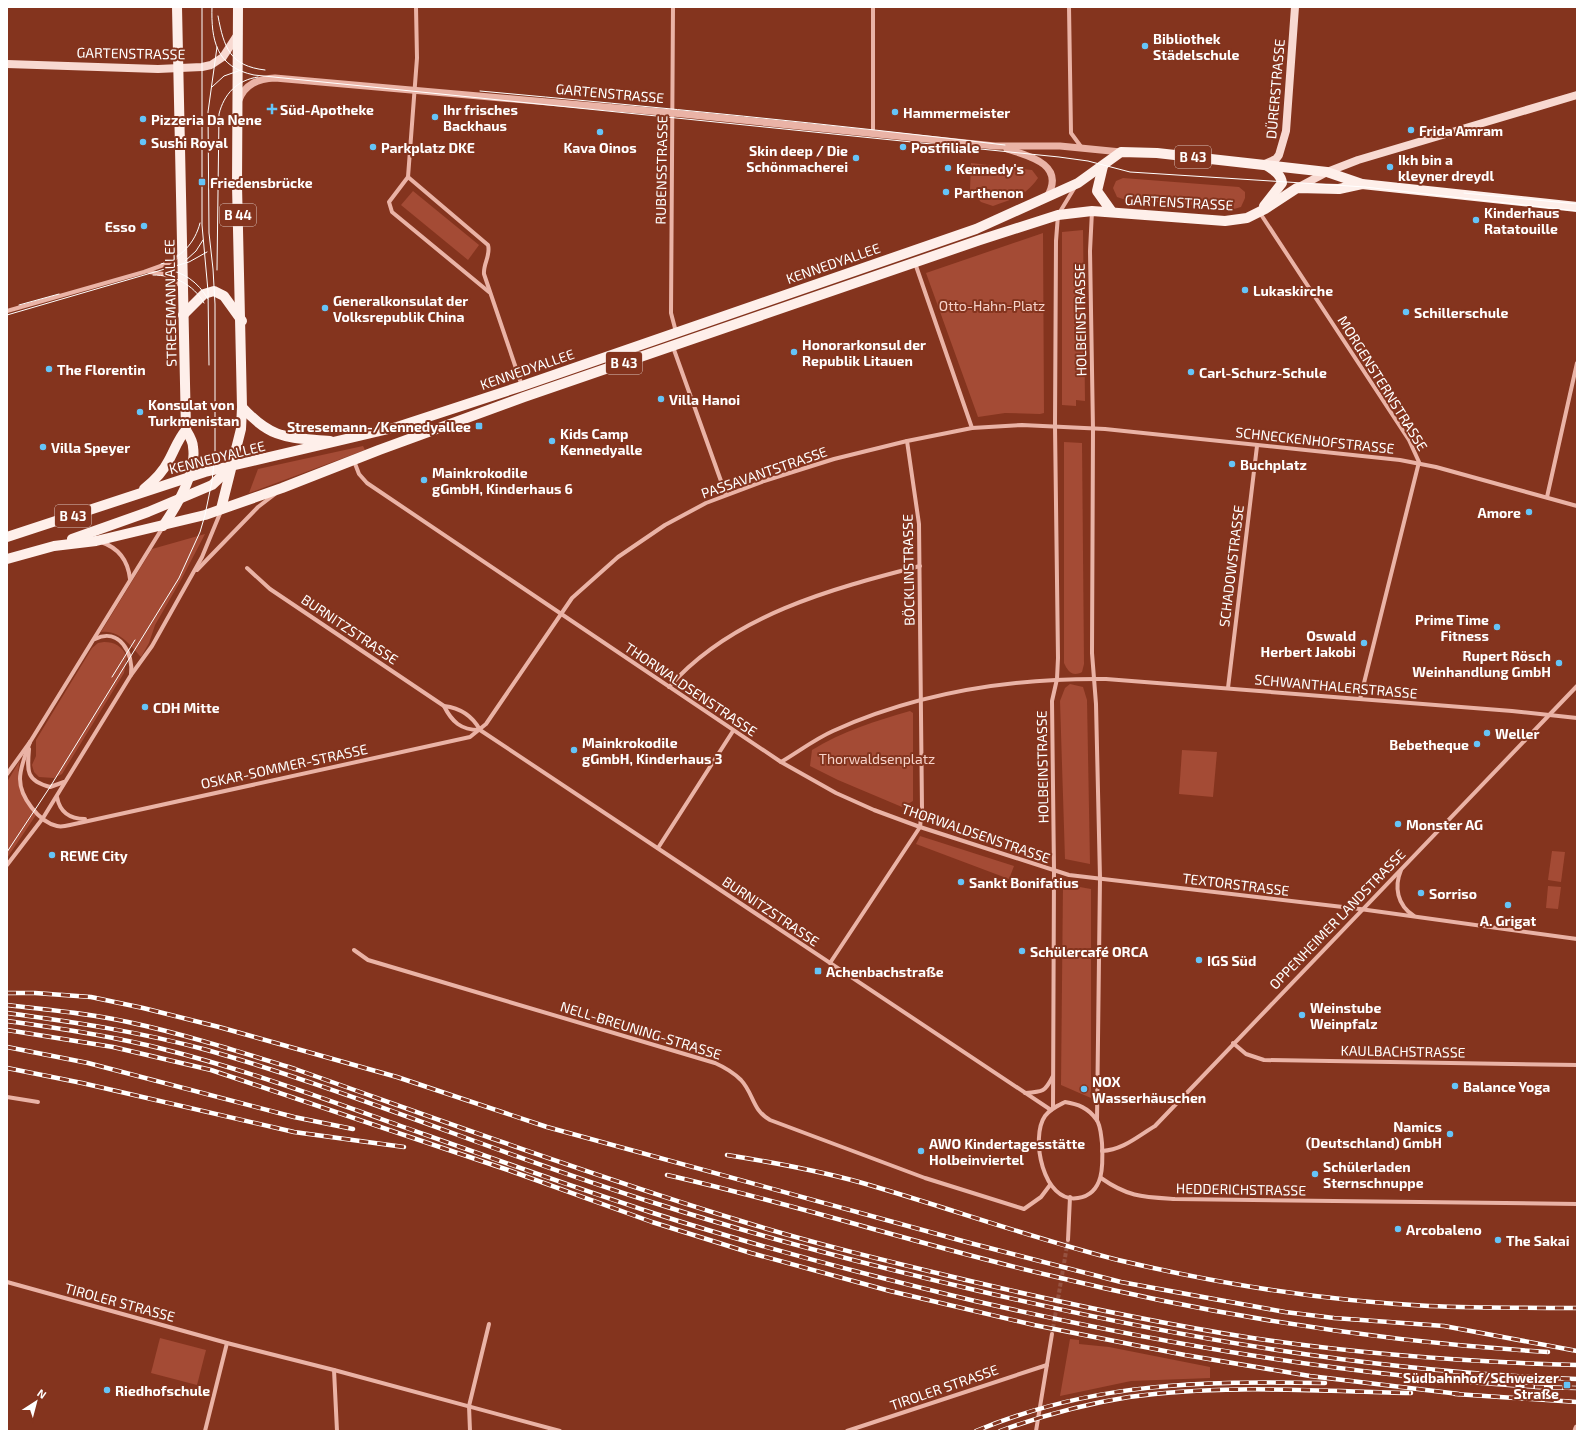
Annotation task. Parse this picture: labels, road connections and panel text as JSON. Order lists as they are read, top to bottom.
{
  "streets": {
    "main road": [
      "GARTENSTRASSE",
      "DÜRERSTRASSE",
      "B 43",
      "B 44",
      "KENNEDYALLEE",
      "STRESEMANNALLEE"
    ],
    "street": [
      "RUBENSSTRASSE",
      "HOLBEINSTRASSE",
      "MORGENSTERNSTRASSE",
      "SCHNECKENHOFSTRASSE",
      "PASSAVANTSTRASSE",
      "SCHADOWSTRASSE",
      "BÖCKLINSTRASSE",
      "BURNITZSTRASSE",
      "SCHWANTHALERSTRASSE",
      "THORWALDSENSTRASSE",
      "OSKAR-SOMMER-STRASSE",
      "TEXTORSTRASSE",
      "OPPENHEIMER LANDSTRASSE",
      "NELL-BREUNING-STRASSE",
      "KAULBACHSTRASSE",
      "HEDDERICHSTRASSE",
      "TIROLER STRASSE"
    ]
  },
  "crossings": [
    ["GARTENSTRASSE", "DÜRERSTRASSE"],
    ["GARTENSTRASSE", "B 43"],
    ["GARTENSTRASSE", "RUBENSSTRASSE"],
    ["GARTENSTRASSE", "B 44"],
    ["GARTENSTRASSE", "KENNEDYALLEE"],
    ["GARTENSTRASSE", "STRESEMANNALLEE"],
    ["GARTENSTRASSE", "HOLBEINSTRASSE"],
    ["GARTENSTRASSE", "MORGENSTERNSTRASSE"],
    ["B 43", "B 44"],
    ["B 43", "KENNEDYALLEE"],
    ["B 43", "STRESEMANNALLEE"],
    ["RUBENSSTRASSE", "KENNEDYALLEE"],
    ["B 44", "KENNEDYALLEE"],
    ["KENNEDYALLEE", "STRESEMANNALLEE"],
    ["KENNEDYALLEE", "THORWALDSENSTRASSE"],
    ["STRESEMANNALLEE", "OSKAR-SOMMER-STRASSE"],
    ["HOLBEINSTRASSE", "SCHNECKENHOFSTRASSE"],
    ["HOLBEINSTRASSE", "PASSAVANTSTRASSE"],
    ["HOLBEINSTRASSE", "BURNITZSTRASSE"],
    ["HOLBEINSTRASSE", "SCHWANTHALERSTRASSE"],
    ["HOLBEINSTRASSE", "THORWALDSENSTRASSE"],
    ["HOLBEINSTRASSE", "TEXTORSTRASSE"],
    ["HOLBEINSTRASSE", "OPPENHEIMER LANDSTRASSE"],
    ["HOLBEINSTRASSE", "NELL-BREUNING-STRASSE"],
    ["HOLBEINSTRASSE", "HEDDERICHSTRASSE"],
    ["MORGENSTERNSTRASSE", "SCHNECKENHOFSTRASSE"],
    ["MORGENSTERNSTRASSE", "SCHWANTHALERSTRASSE"],
    ["SCHNECKENHOFSTRASSE", "SCHADOWSTRASSE"],
    ["PASSAVANTSTRASSE", "BÖCKLINSTRASSE"],
    ["PASSAVANTSTRASSE", "BURNITZSTRASSE"],
    ["PASSAVANTSTRASSE", "THORWALDSENSTRASSE"],
    ["PASSAVANTSTRASSE", "OSKAR-SOMMER-STRASSE"],
    ["SCHADOWSTRASSE", "SCHWANTHALERSTRASSE"],
    ["BÖCKLINSTRASSE", "SCHWANTHALERSTRASSE"],
    ["BURNITZSTRASSE", "OSKAR-SOMMER-STRASSE"],
    ["BURNITZSTRASSE", "OPPENHEIMER LANDSTRASSE"],
    ["BURNITZSTRASSE", "NELL-BREUNING-STRASSE"],
    ["BURNITZSTRASSE", "HEDDERICHSTRASSE"],
    ["SCHWANTHALERSTRASSE", "OPPENHEIMER LANDSTRASSE"],
    ["THORWALDSENSTRASSE", "TEXTORSTRASSE"],
    ["TEXTORSTRASSE", "OPPENHEIMER LANDSTRASSE"],
    ["OPPENHEIMER LANDSTRASSE", "NELL-BREUNING-STRASSE"],
    ["OPPENHEIMER LANDSTRASSE", "KAULBACHSTRASSE"],
    ["OPPENHEIMER LANDSTRASSE", "HEDDERICHSTRASSE"],
    ["NELL-BREUNING-STRASSE", "HEDDERICHSTRASSE"]
  ],
  "parks": ["Otto-Hahn-Platz", "Thorwaldsenplatz"],
  "places": {
    "other": [
      "Bibliothek Städelschule",
      "Hammermeister",
      "Ihr frisches Backhaus",
      "Pizzeria Da Nene",
      "Frida Amram",
      "Kava Oinos",
      "Sushi Royal",
      "Parkplatz DKE",
      "Postfiliale",
      "Skin deep / Die Schönmacherei",
      "Ikh bin a kleyner dreydl",
      "Kennedy's",
      "Parthenon",
      "Kinderhaus Ratatouille",
      "Esso",
      "Lukaskirche",
      "Generalkonsulat der Volksrepublik China",
      "Schillerschule",
      "Honorarkonsul der Republik Litauen",
      "The Florentin",
      "Carl-Schurz-Schule",
      "Villa Hanoi",
      "Konsulat von Turkmenistan",
      "Kids Camp Kennedyalle",
      "Villa Speyer",
      "Buchplatz",
      "Mainkrokodile gGmbH, Kinderhaus 6",
      "Amore",
      "Prime Time Fitness",
      "Oswald Herbert Jakobi",
      "Rupert Rösch Weinhandlung GmbH",
      "CDH Mitte",
      "Weller",
      "Bebetheque",
      "Mainkrokodile gGmbH, Kinderhaus 3",
      "Monster AG",
      "REWE City",
      "Sankt Bonifatius",
      "Sorriso",
      "A. Grigat",
      "Schülercafé ORCA",
      "IGS Süd",
      "Weinstube Weinpfalz",
      "Balance Yoga",
      "NOX Wasserhäuschen",
      "Namics (Deutschland) GmbH",
      "AWO Kindertagesstätte Holbeinviertel",
      "Schülerladen Sternschnuppe",
      "Arcobaleno",
      "The Sakai",
      "Riedhofschule"
    ],
    "health": ["Süd-Apotheke"],
    "transit": [
      "Friedensbrücke",
      "Stresemann-/Kennedyallee",
      "Achenbachstraße",
      "Südbahnhof/Schweizer Straße"
    ]
  },
  "north": "top right"
}
